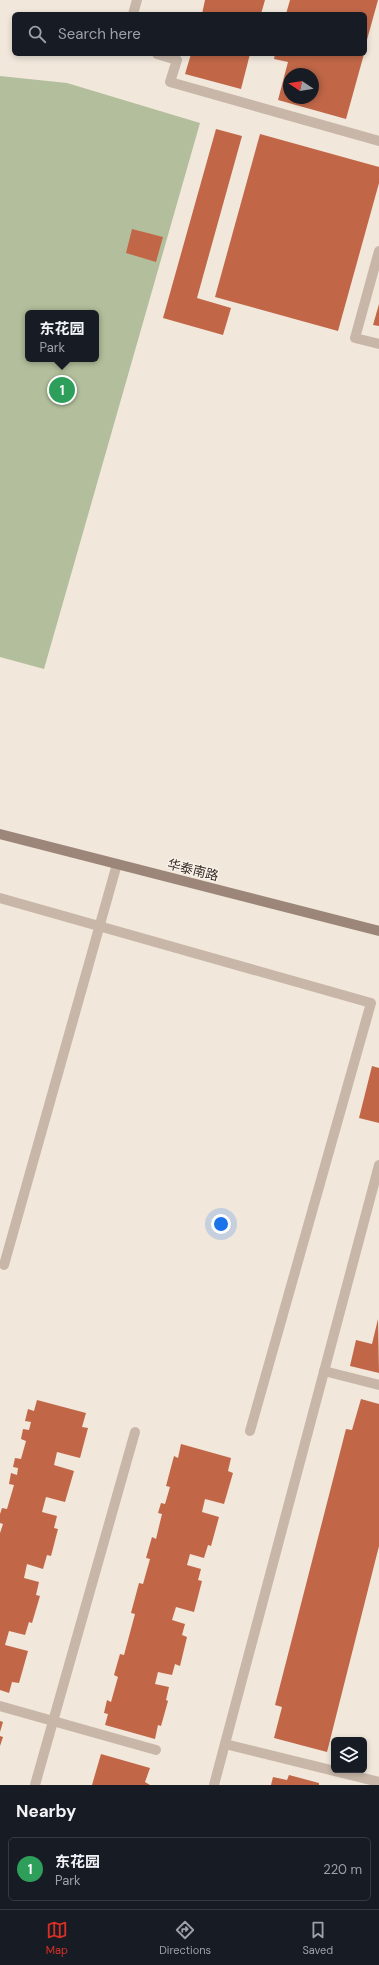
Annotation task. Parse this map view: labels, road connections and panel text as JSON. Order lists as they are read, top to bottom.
{
  "streets": {
    "main road": ["华泰南路"]
  },
  "north": "left",
  "page": {
    "search": "Search here",
    "popup": ["东花园", "Park"],
    "pins": "1",
    "heading": "Nearby",
    "list": [
      {
        "mark": "1",
        "name": "东花园",
        "note": "Park",
        "value": "220 m"
      }
    ],
    "nav": ["Map", "Directions", "Saved"]
  }
}
